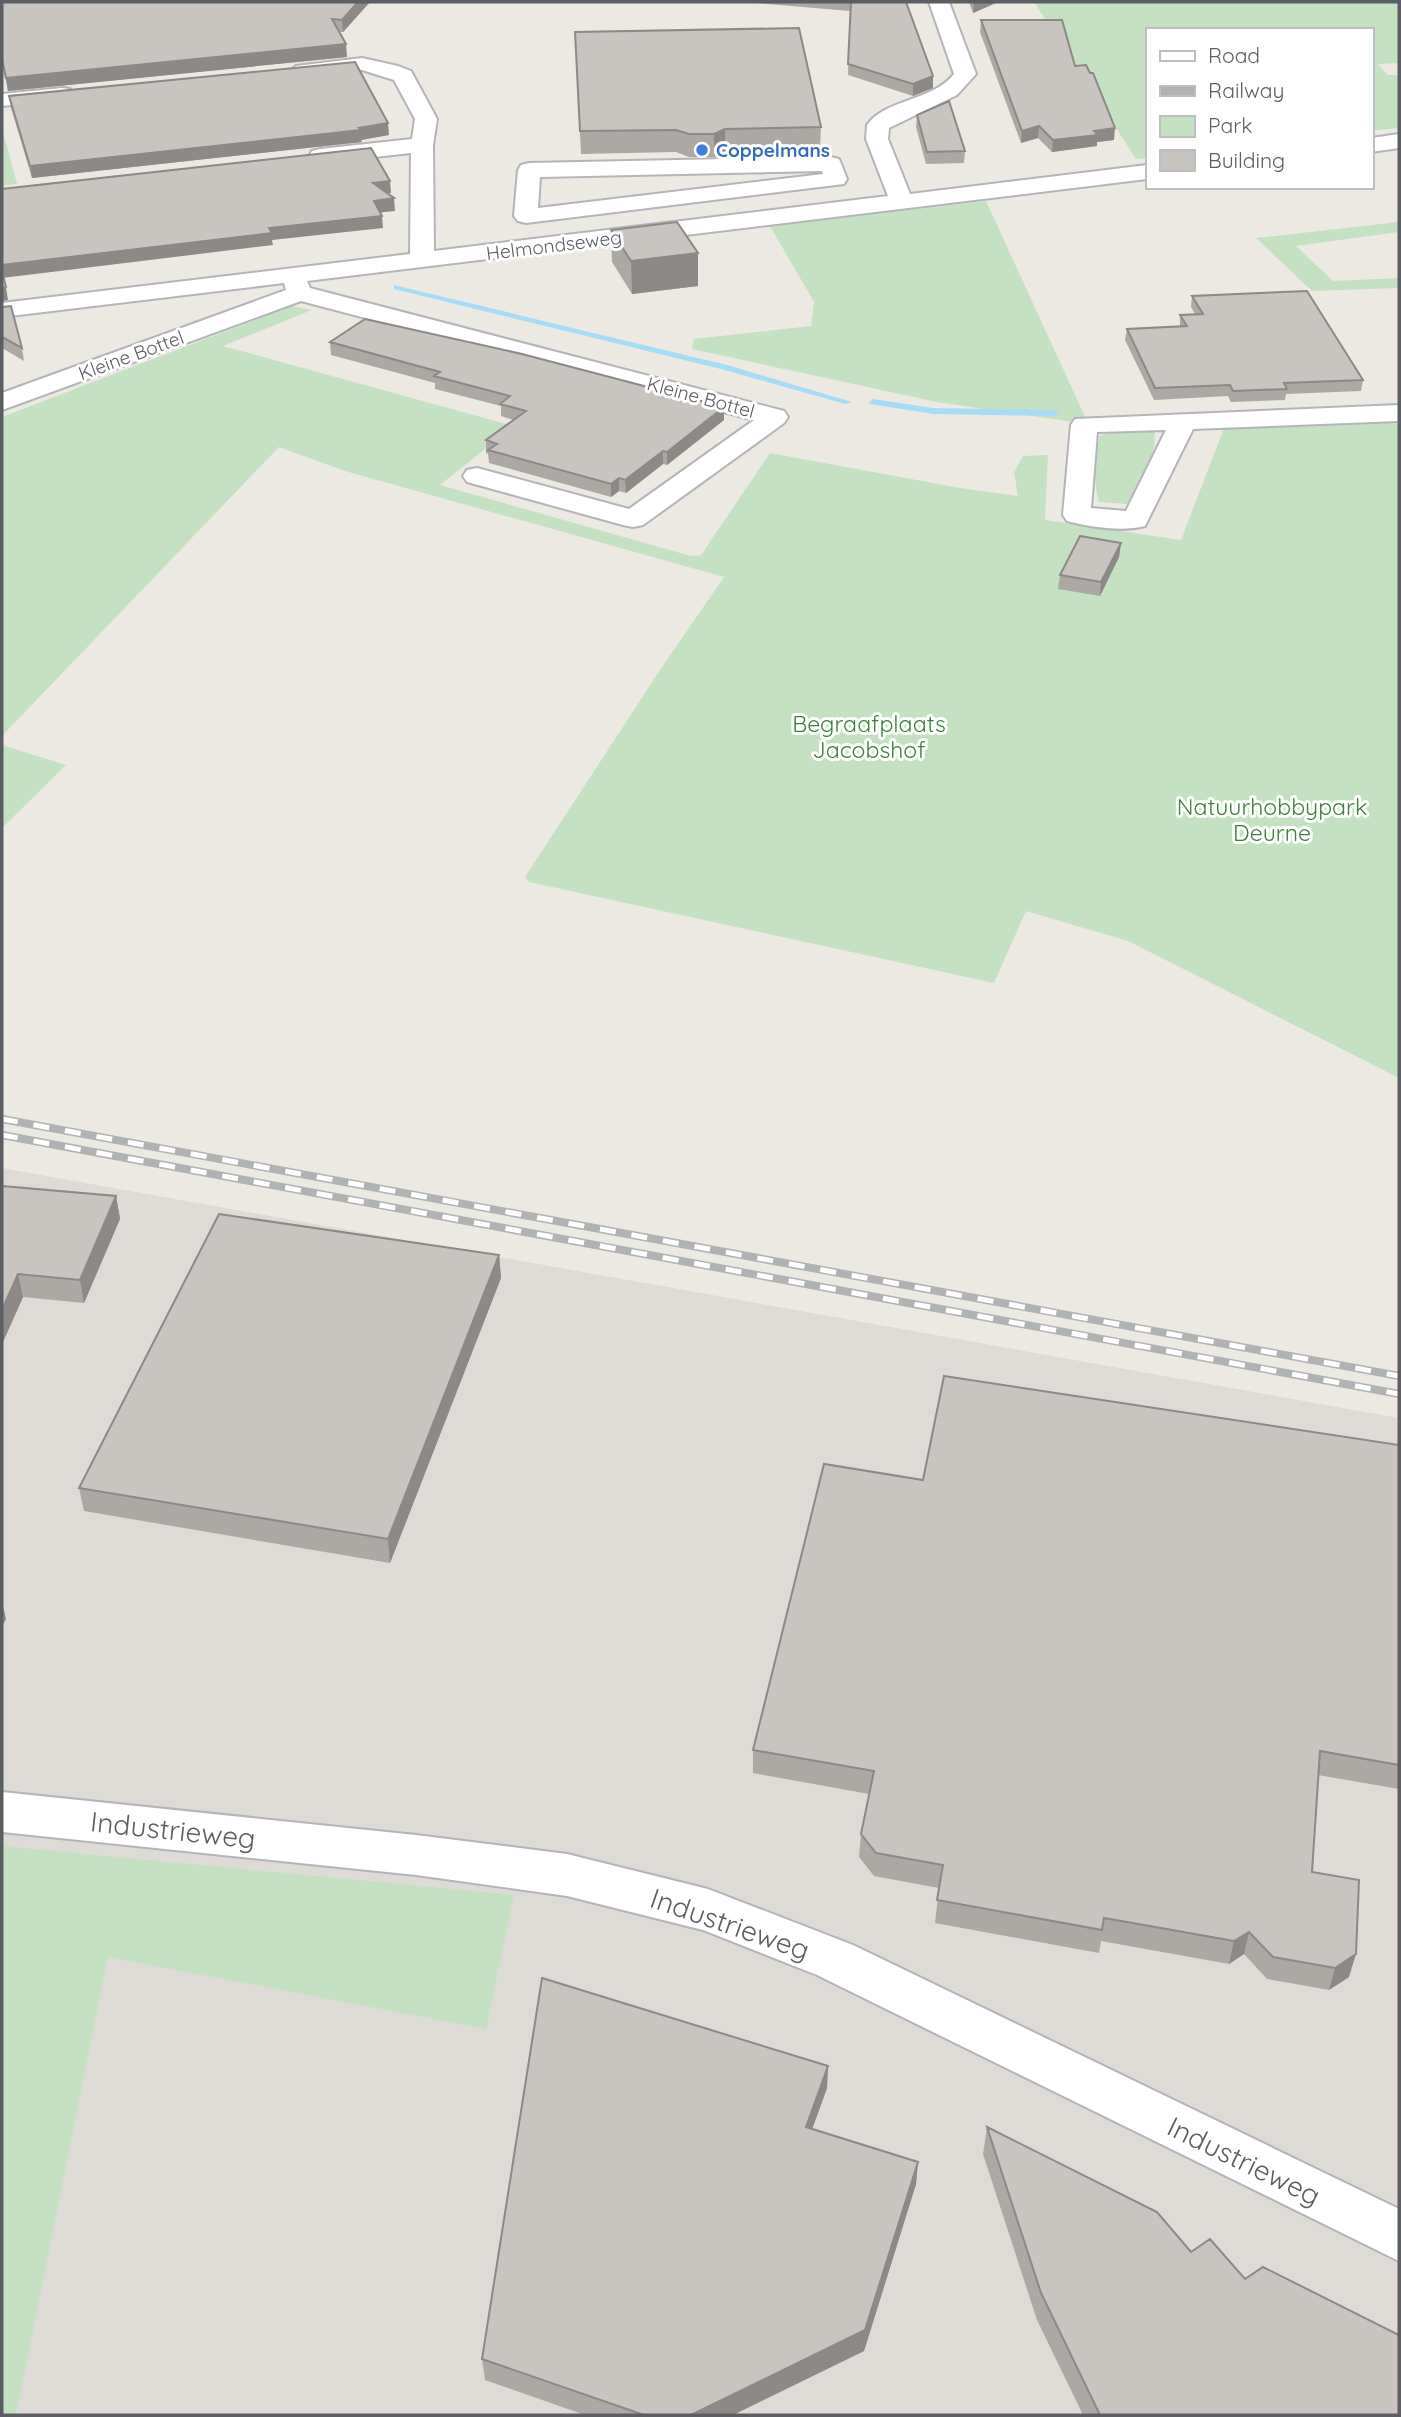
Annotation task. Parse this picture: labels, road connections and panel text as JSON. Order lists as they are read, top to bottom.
{
  "streets": {
    "street": ["Helmondseweg", "Kleine Bottel", "Industrieweg"]
  },
  "crossings": [
    ["Helmondseweg", "Kleine Bottel"]
  ],
  "parks": ["Begraafplaats Jacobshof", "Natuurhobbypark Deurne"],
  "places": ["Coppelmans"],
  "legend": [
    "Road",
    "Railway",
    "Park",
    "Building"
  ]
}
